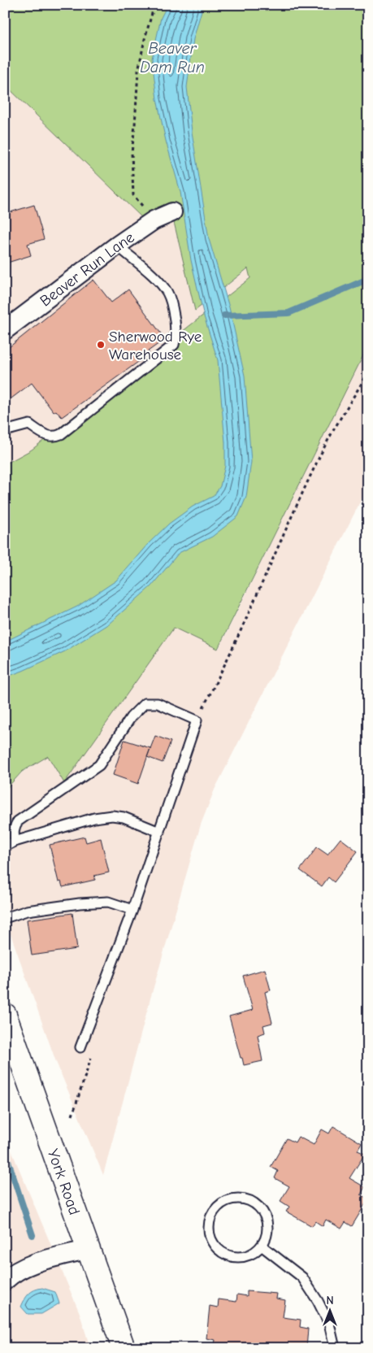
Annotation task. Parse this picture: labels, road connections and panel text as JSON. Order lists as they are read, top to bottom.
{
  "streets": {
    "main road": ["York Road"],
    "street": ["Beaver Run Lane"]
  },
  "water": ["Beaver Dam Run"],
  "places": ["Sherwood Rye Warehouse"],
  "north": "top"
}
